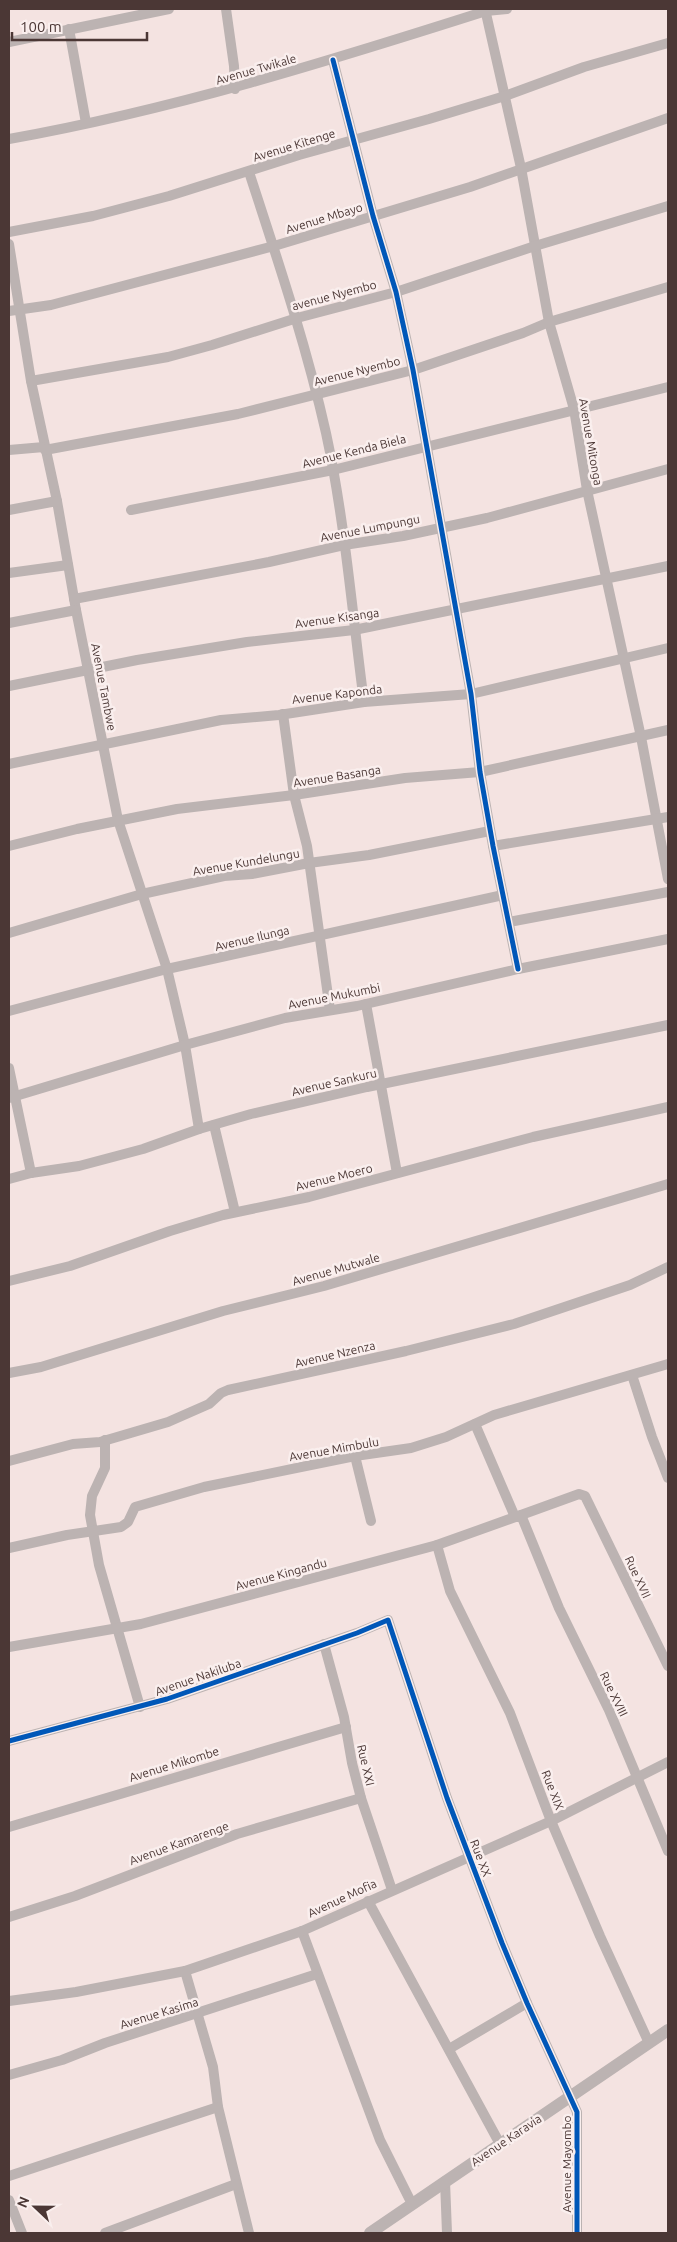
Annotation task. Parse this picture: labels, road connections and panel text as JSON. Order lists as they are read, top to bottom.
{
  "streets": {
    "street": [
      "Avenue Twikale",
      "Avenue Kitenge",
      "Avenue Mbayo",
      "avenue Nyembo",
      "Avenue Nyembo",
      "Avenue Mitonga",
      "Avenue Kenda Biela",
      "Avenue Lumpungu",
      "Avenue Kisanga",
      "Avenue Tambwe",
      "Avenue Kaponda",
      "Avenue Basanga",
      "Avenue Kundelungu",
      "Avenue Ilunga",
      "Avenue Mukumbi",
      "Avenue Sankuru",
      "Avenue Moero",
      "Avenue Mutwale",
      "Avenue Nzenza",
      "Avenue Mimbulu",
      "Avenue Kingandu",
      "Rue XVII",
      "Avenue Nakiluba",
      "Rue XVIII",
      "Avenue Mikombe",
      "Rue XXI",
      "Rue XIX",
      "Avenue Kamarenge",
      "Rue XX",
      "Avenue Mofia",
      "Avenue Kasima",
      "Avenue Karavia",
      "Avenue Mayombo"
    ]
  },
  "crossings": [
    ["Avenue Twikale", "Avenue Mitonga"],
    ["Avenue Kitenge", "Avenue Mitonga"],
    ["Avenue Mbayo", "Avenue Mitonga"],
    ["Avenue Mbayo", "Avenue Tambwe"],
    ["avenue Nyembo", "Avenue Mitonga"],
    ["avenue Nyembo", "Avenue Tambwe"],
    ["Avenue Nyembo", "Avenue Mitonga"],
    ["Avenue Nyembo", "Avenue Tambwe"],
    ["Avenue Mitonga", "Avenue Kenda Biela"],
    ["Avenue Mitonga", "Avenue Lumpungu"],
    ["Avenue Mitonga", "Avenue Kisanga"],
    ["Avenue Mitonga", "Avenue Kaponda"],
    ["Avenue Mitonga", "Avenue Basanga"],
    ["Avenue Lumpungu", "Avenue Tambwe"],
    ["Avenue Kisanga", "Avenue Tambwe"],
    ["Avenue Tambwe", "Avenue Kaponda"],
    ["Avenue Tambwe", "Avenue Basanga"],
    ["Avenue Tambwe", "Avenue Kundelungu"],
    ["Avenue Tambwe", "Avenue Ilunga"],
    ["Avenue Tambwe", "Avenue Mukumbi"],
    ["Avenue Tambwe", "Avenue Sankuru"],
    ["Avenue Kingandu", "Rue XVII"],
    ["Avenue Kingandu", "Rue XVIII"],
    ["Avenue Kingandu", "Rue XIX"],
    ["Avenue Nakiluba", "Rue XXI"],
    ["Avenue Nakiluba", "Rue XX"],
    ["Rue XVIII", "Avenue Mofia"],
    ["Avenue Mikombe", "Rue XXI"],
    ["Rue XXI", "Avenue Kamarenge"],
    ["Rue XXI", "Avenue Mofia"],
    ["Rue XIX", "Avenue Mofia"],
    ["Rue XIX", "Avenue Karavia"],
    ["Rue XX", "Avenue Mofia"],
    ["Rue XX", "Avenue Karavia"],
    ["Rue XX", "Avenue Mayombo"],
    ["Avenue Karavia", "Avenue Mayombo"]
  ],
  "scale_bar": "100 m",
  "north": "left"
}
